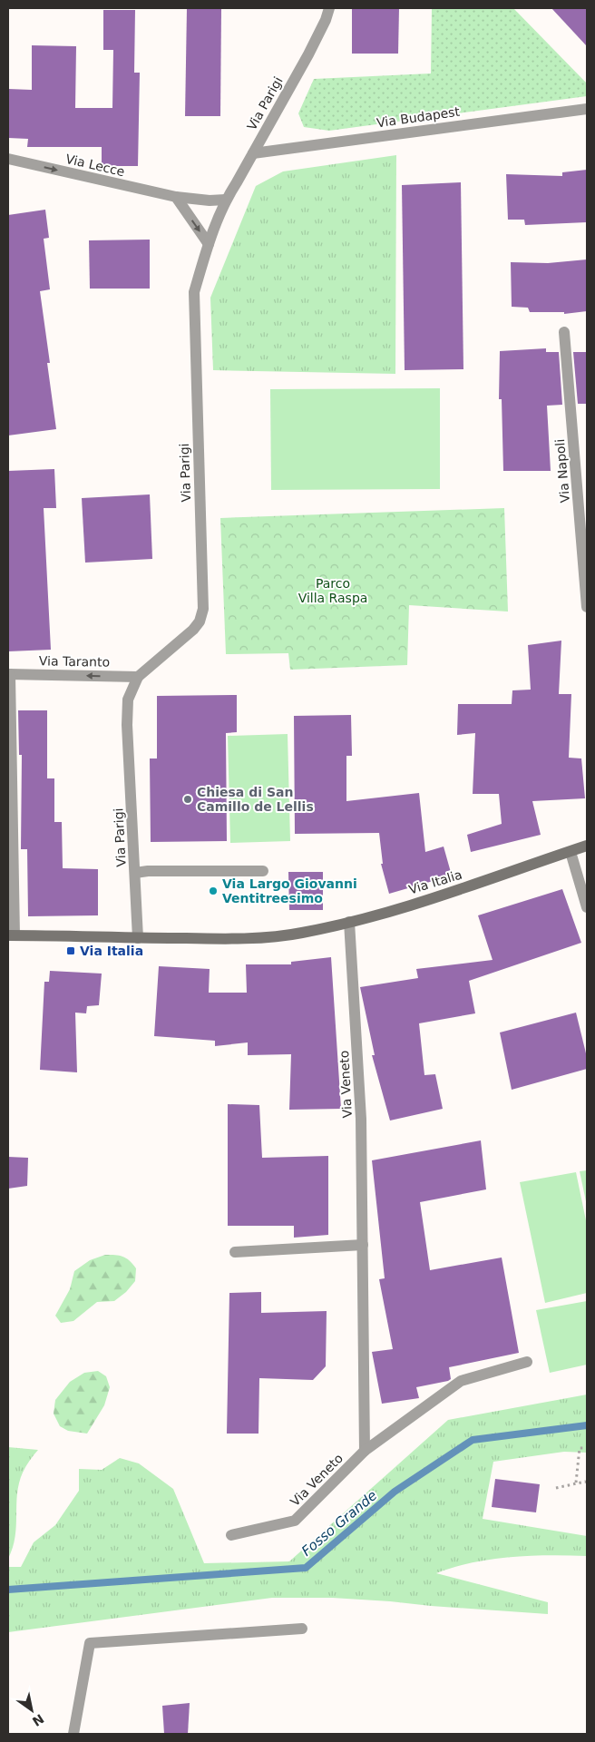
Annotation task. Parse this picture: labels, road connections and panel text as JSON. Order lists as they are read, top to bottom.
{
  "streets": {
    "main road": ["Via Italia"],
    "street": [
      "Via Parigi",
      "Via Budapest",
      "Via Lecce",
      "Via Napoli",
      "Via Taranto",
      "Via Veneto"
    ]
  },
  "crossings": [
    ["Via Parigi", "Via Budapest"],
    ["Via Parigi", "Via Lecce"],
    ["Via Parigi", "Via Taranto"],
    ["Via Parigi", "Via Italia"],
    ["Via Italia", "Via Veneto"]
  ],
  "one_way": ["Via Lecce", "Via Taranto"],
  "water": ["Fosso Grande"],
  "parks": ["Parco Villa Raspa"],
  "places": {
    "other": ["Chiesa di San Camillo de Lellis", "Via Largo Giovanni Ventitreesimo"],
    "transit": ["Via Italia"]
  },
  "north": "bottom right"
}
